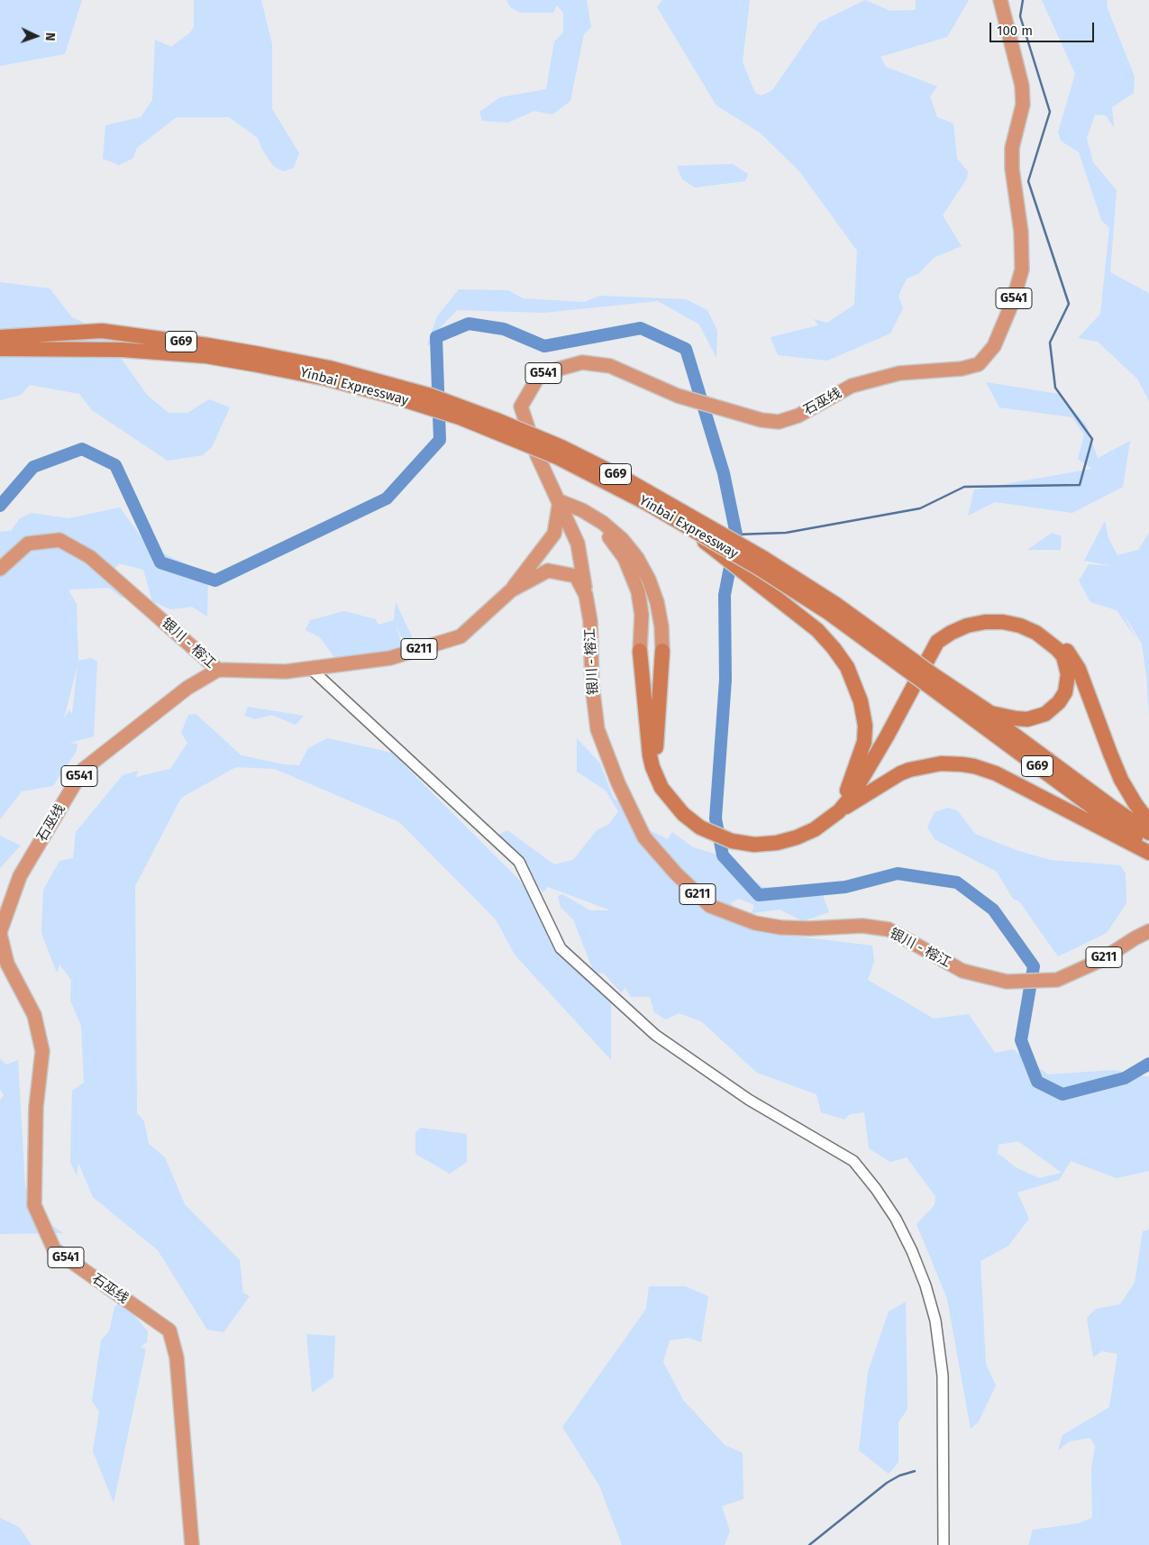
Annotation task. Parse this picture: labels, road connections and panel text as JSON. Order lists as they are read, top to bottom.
{
  "streets": {
    "highway": [
      "G541",
      "G69",
      "Yinbai Expressway",
      "石巫线",
      "银川 - 榕江",
      "G211"
    ]
  },
  "crossings": [
    ["石巫线", "银川 - 榕江"]
  ],
  "scale_bar": "100 m",
  "north": "right"
}
